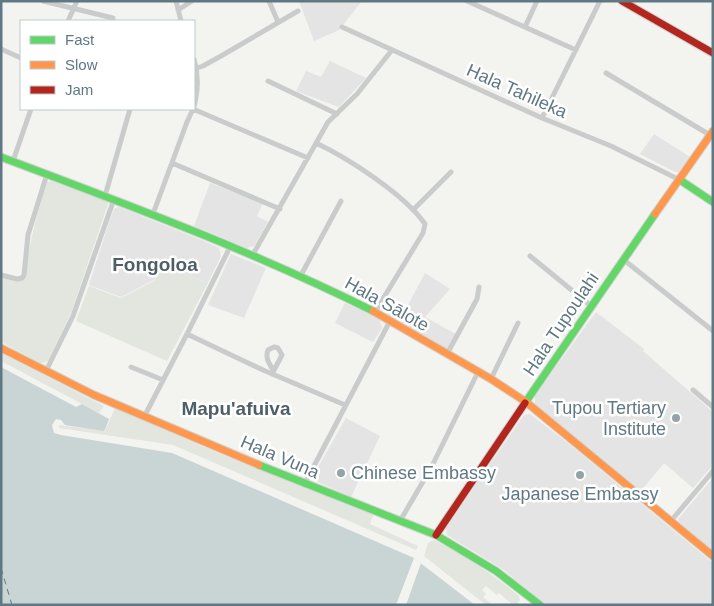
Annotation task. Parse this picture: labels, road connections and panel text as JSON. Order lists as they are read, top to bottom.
{
  "streets": {
    "main road": ["Hala Sālote", "Hala Tupoulahi", "Hala Vuna"],
    "street": ["Hala Tahileka"]
  },
  "crossings": [
    ["Hala Tahileka", "Hala Tupoulahi"],
    ["Hala Sālote", "Hala Tupoulahi"],
    ["Hala Tupoulahi", "Hala Vuna"]
  ],
  "districts": ["Fongoloa", "Mapu'afuiva"],
  "places": ["Tupou Tertiary Institute", "Chinese Embassy", "Japanese Embassy"],
  "legend": ["Fast", "Slow", "Jam"]
}
